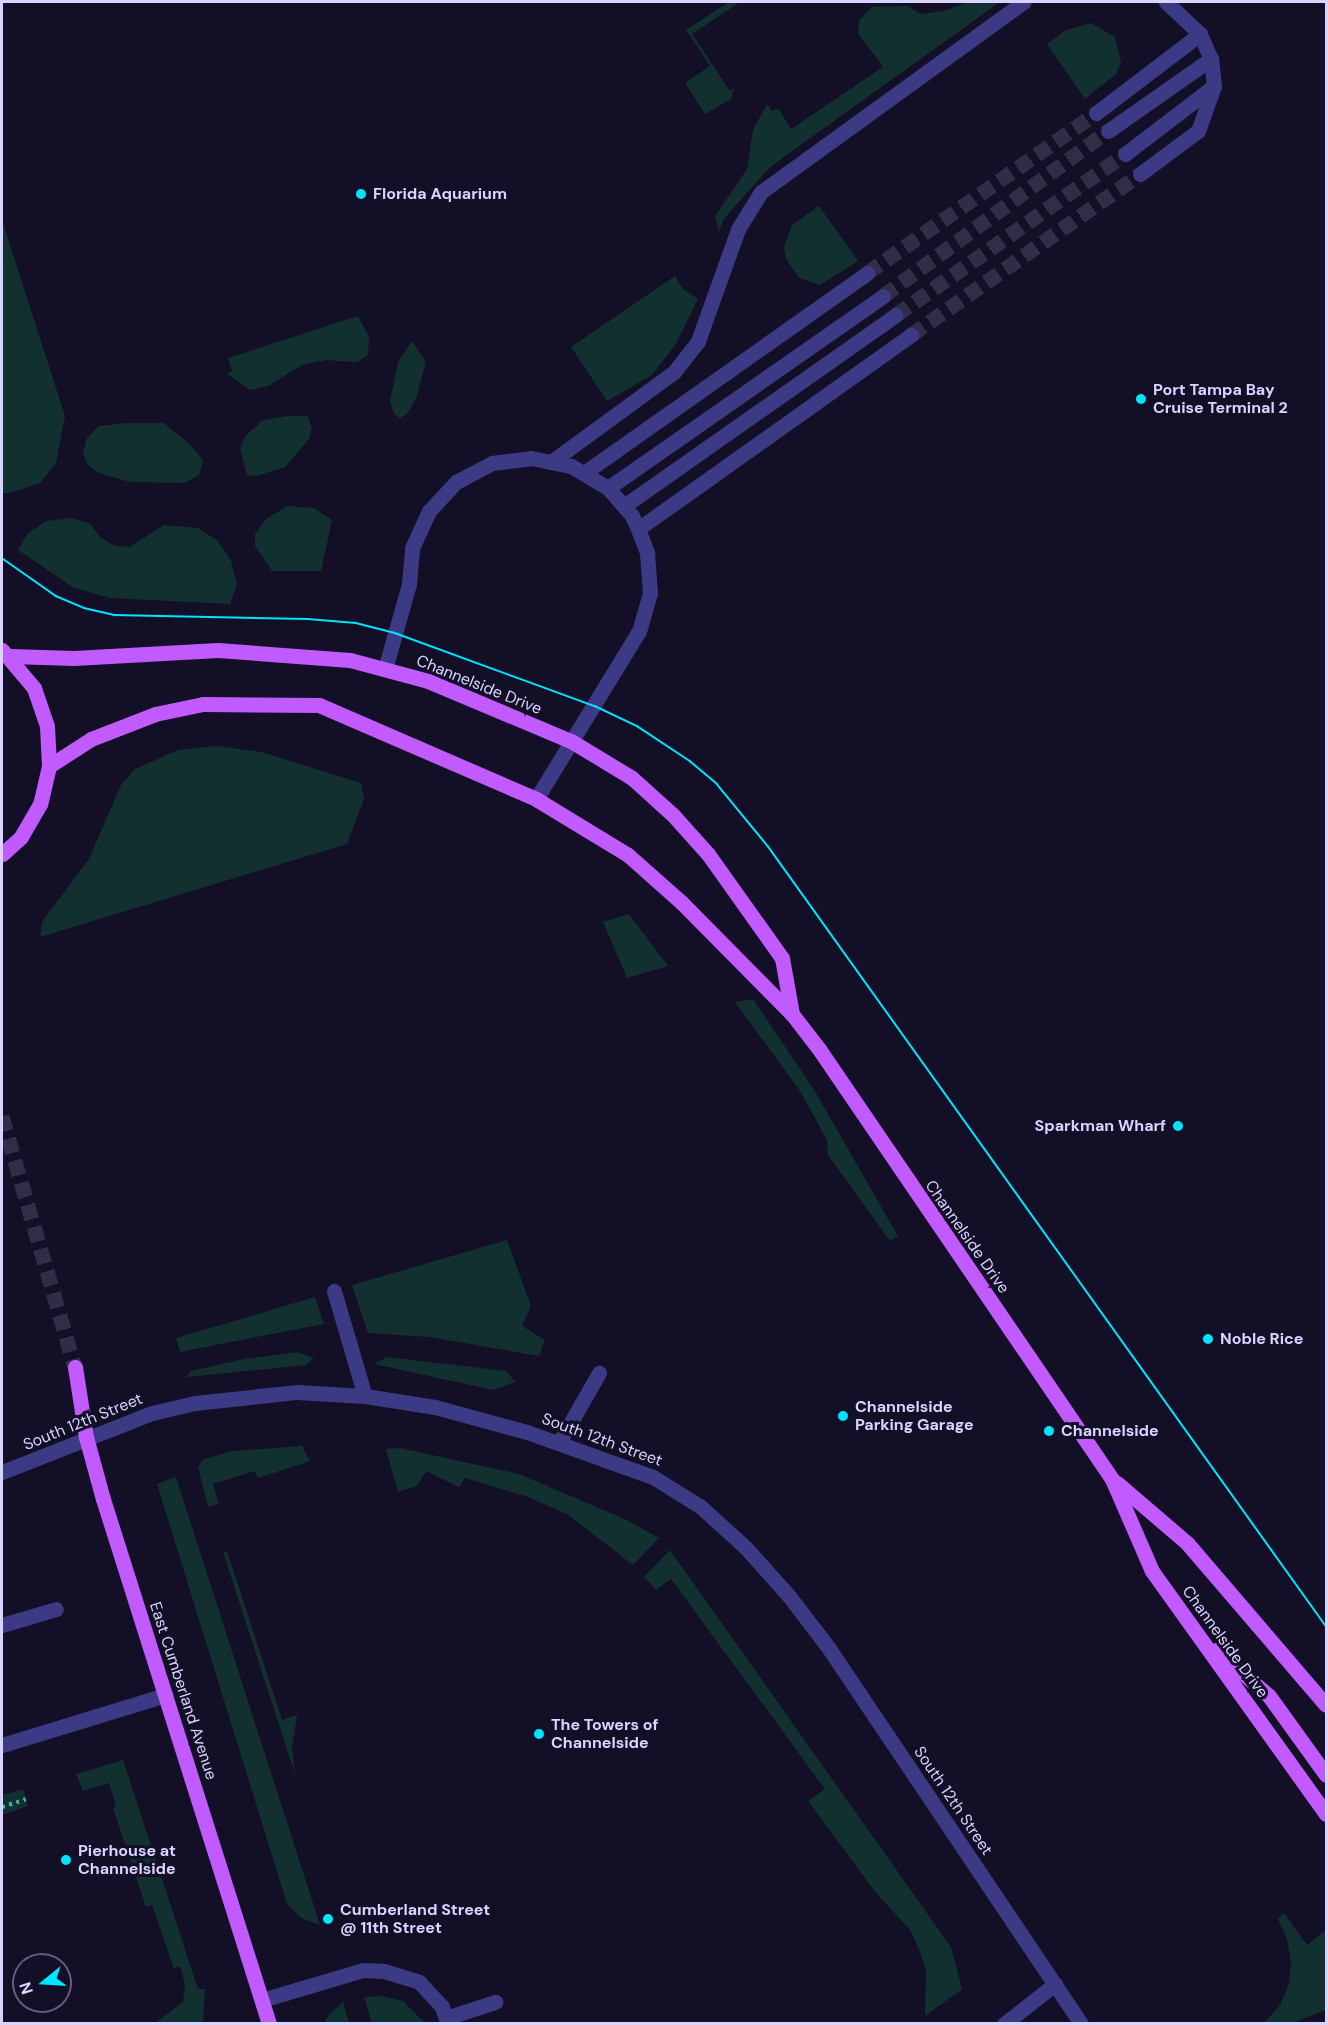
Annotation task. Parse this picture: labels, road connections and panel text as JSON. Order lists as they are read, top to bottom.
{
  "streets": {
    "main road": ["Channelside Drive", "East Cumberland Avenue"],
    "street": ["South 12th Street"]
  },
  "crossings": [
    ["South 12th Street", "East Cumberland Avenue"]
  ],
  "places": [
    "Florida Aquarium",
    "Port Tampa Bay Cruise Terminal 2",
    "Sparkman Wharf",
    "Noble Rice",
    "Channelside Parking Garage",
    "Channelside",
    "The Towers of Channelside",
    "Pierhouse at Channelside",
    "Cumberland Street @ 11th Street"
  ],
  "north": "left"
}
